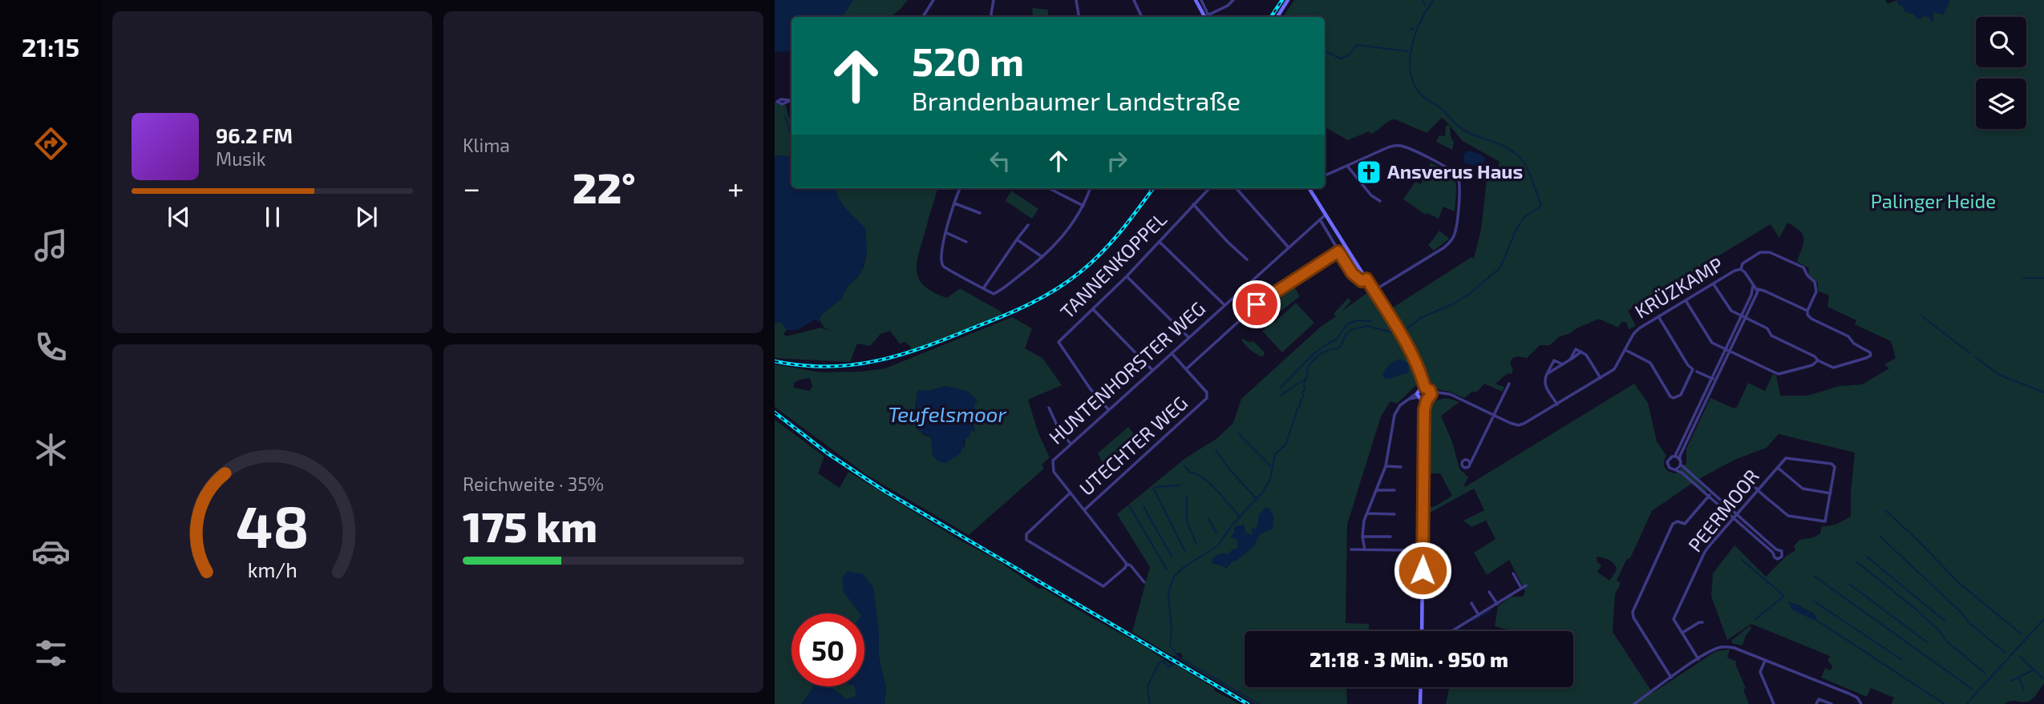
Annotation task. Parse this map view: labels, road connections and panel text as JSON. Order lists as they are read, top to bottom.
{
  "streets": {
    "street": [
      "TANNENKOPPEL",
      "KRÜZKAMP",
      "HUNTENHORSTER WEG",
      "UTECHTER WEG",
      "PEERMOOR"
    ]
  },
  "crossings": [
    ["TANNENKOPPEL", "HUNTENHORSTER WEG"],
    ["HUNTENHORSTER WEG", "UTECHTER WEG"]
  ],
  "water": ["Teufelsmoor"],
  "parks": ["Palinger Heide"],
  "places": {
    "church": ["Ansverus Haus"]
  },
  "page": {
    "tabs": "21:15",
    "tile": [
      "Klima",
      ["Reichweite · 35%", "175 km"]
    ],
    "turn": ["520 m", "Brandenbaumer Landstraße"],
    "song": ["96.2 FM", "Musik"],
    "heat": ["−", "22°", "+"],
    "limit": "50",
    "trip": "21:18 · 3 Min. · 950 m",
    "gauge": ["48", "km/h"]
  }
}
